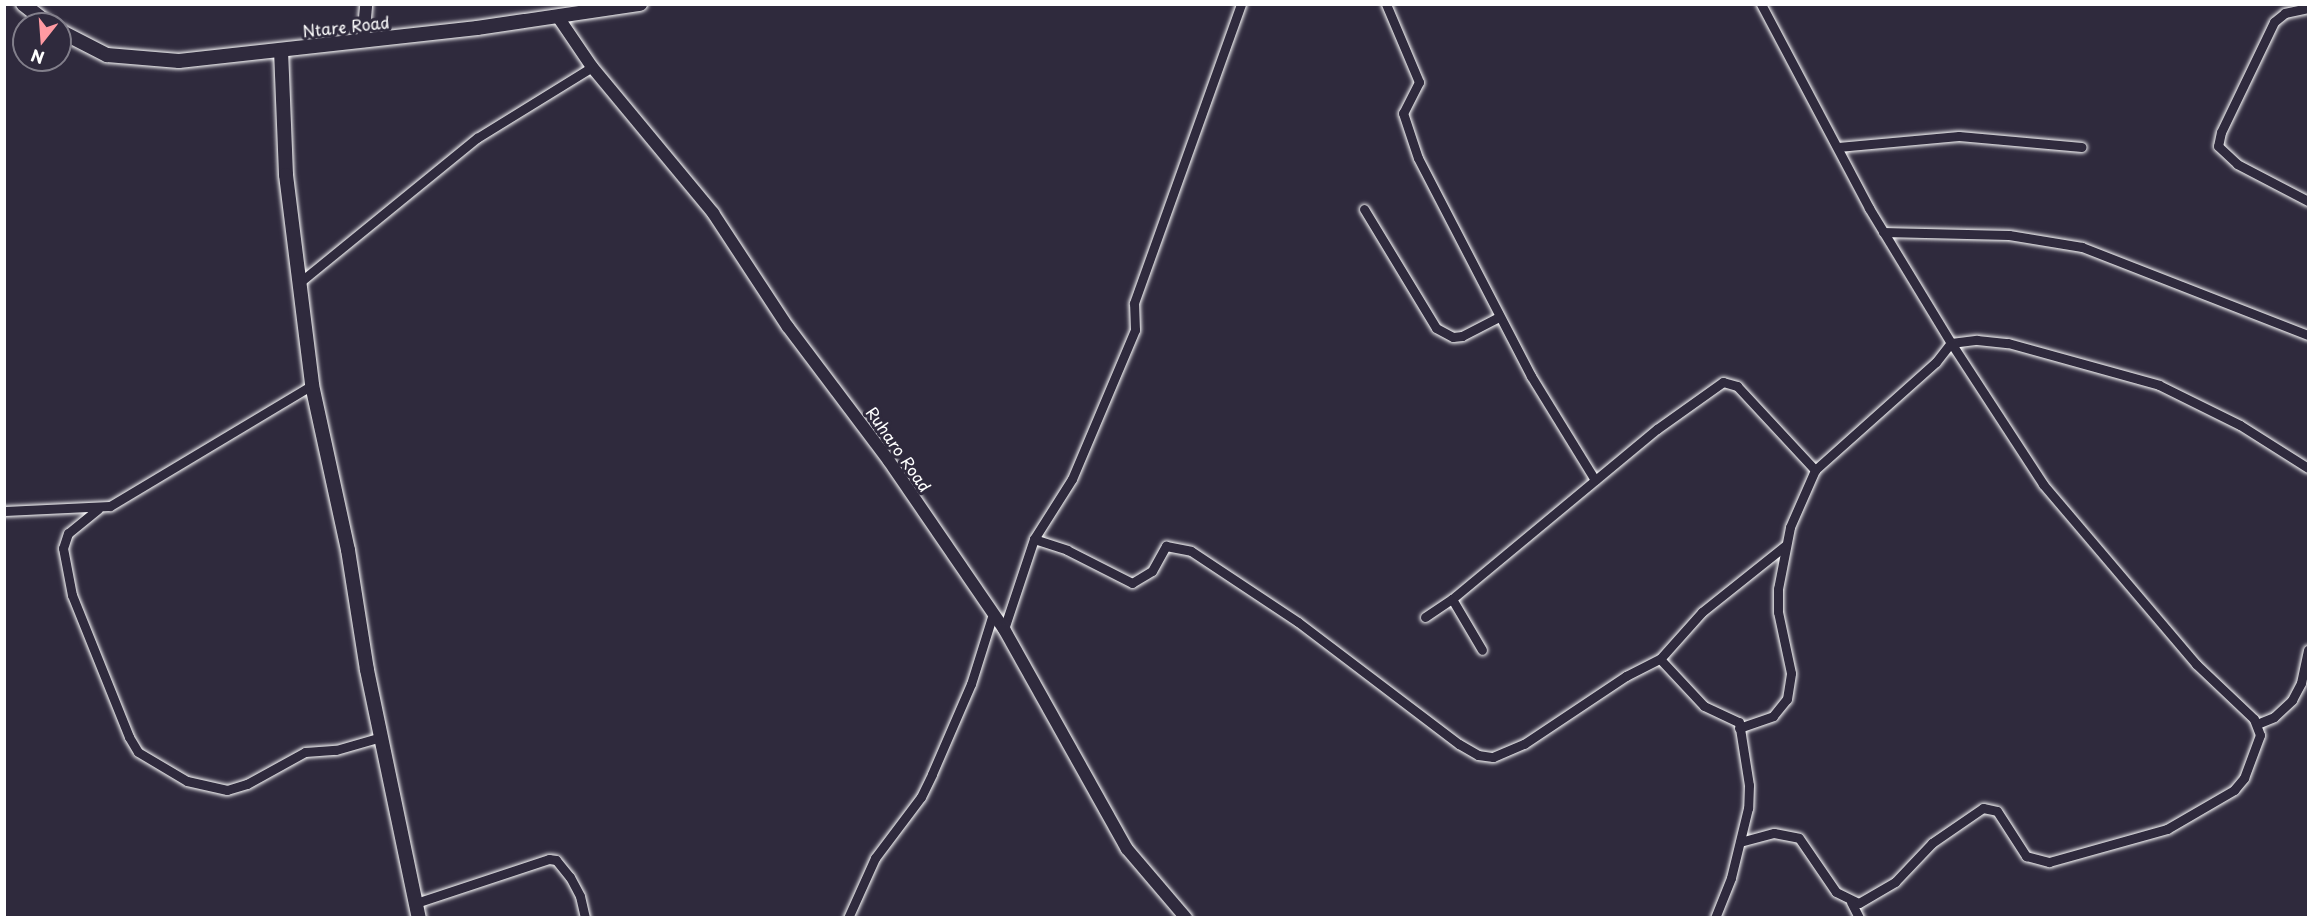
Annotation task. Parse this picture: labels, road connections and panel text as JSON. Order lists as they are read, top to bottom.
{
  "streets": {
    "main road": ["Ntare Road"],
    "street": ["Ruharo Road"]
  },
  "crossings": [
    ["Ntare Road", "Ruharo Road"]
  ],
  "north": "bottom"
}
